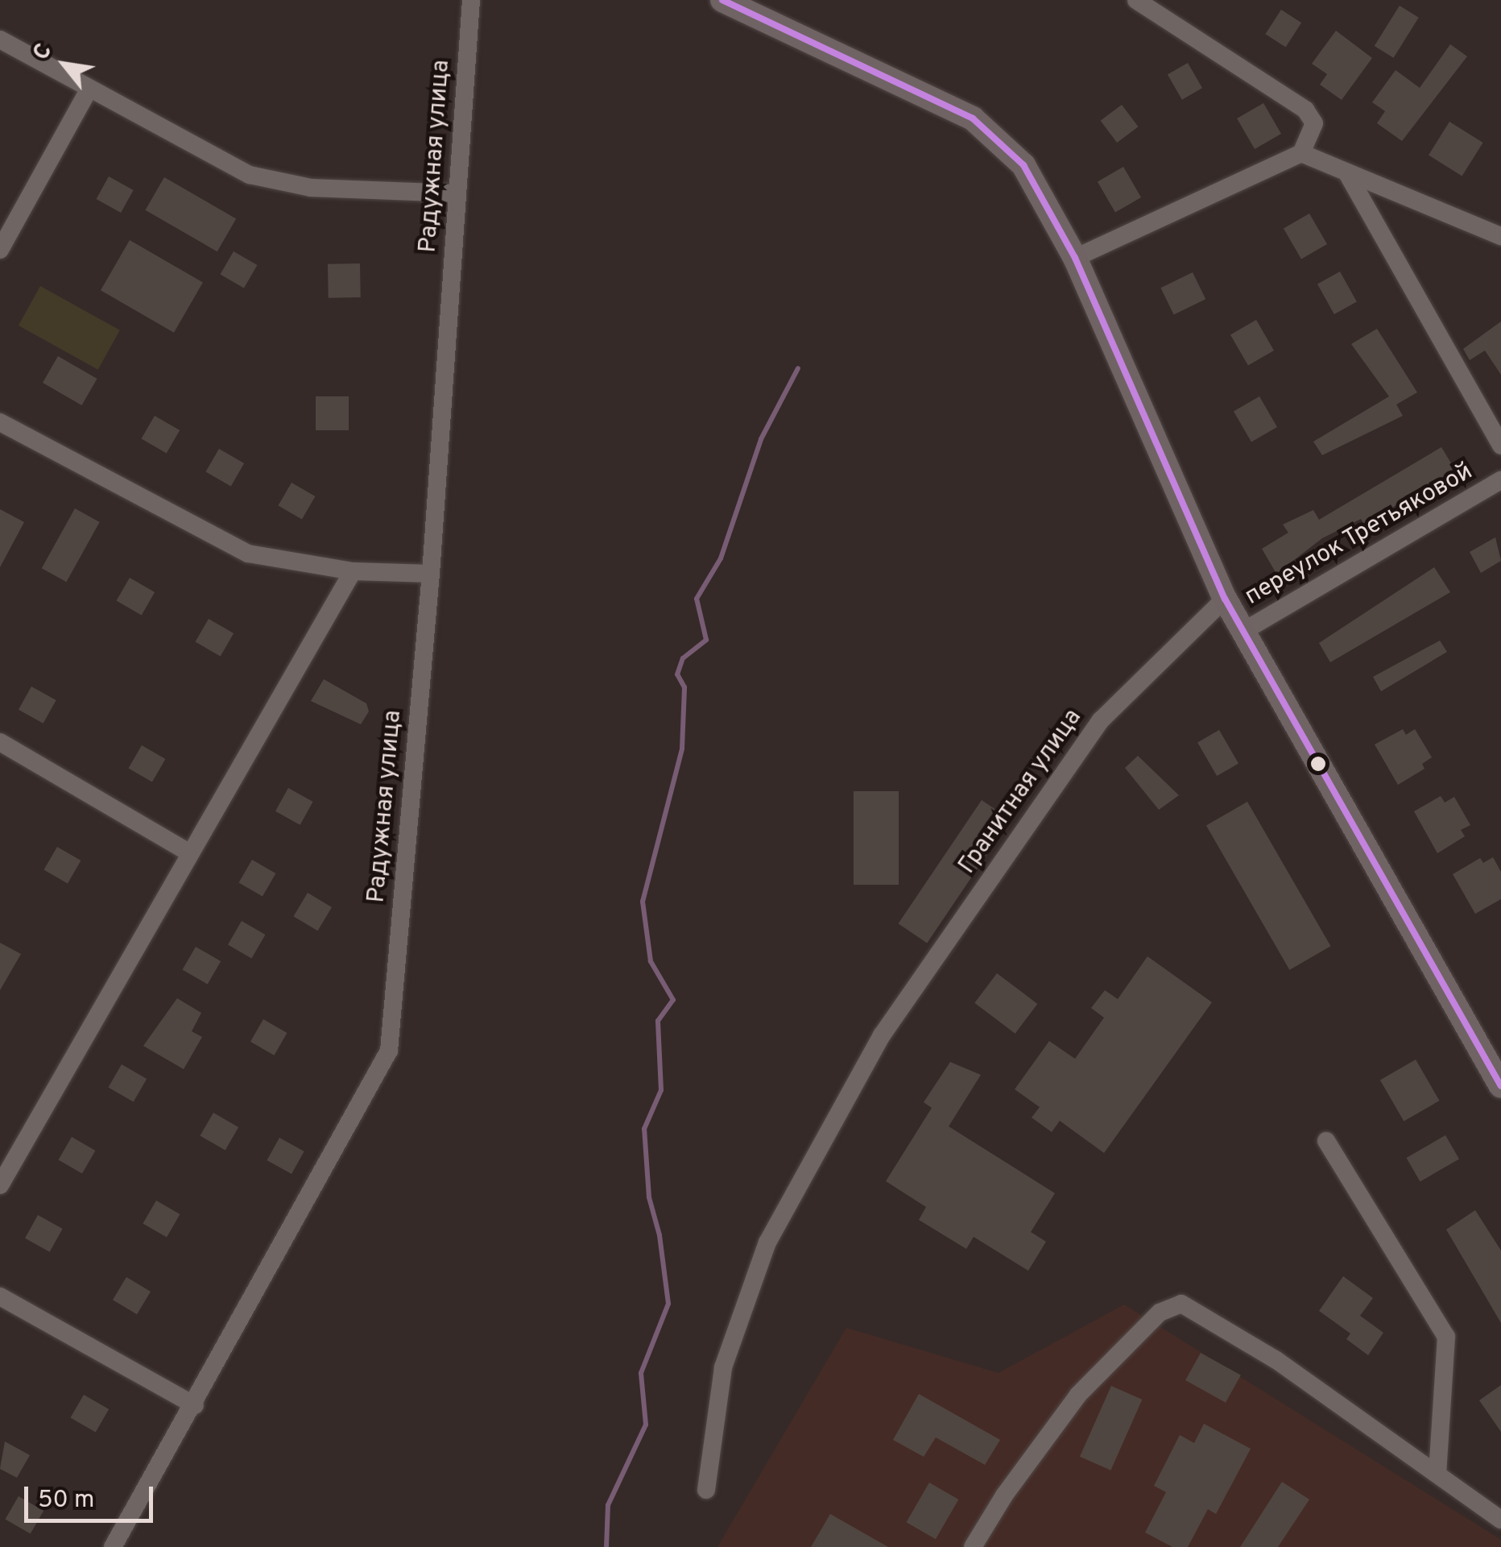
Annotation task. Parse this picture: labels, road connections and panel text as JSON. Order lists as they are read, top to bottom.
{
  "streets": {
    "street": ["Радужная улица", "переулок Третьяковой", "Гранитная улица"]
  },
  "scale_bar": "50 m",
  "north": "top left"
}
